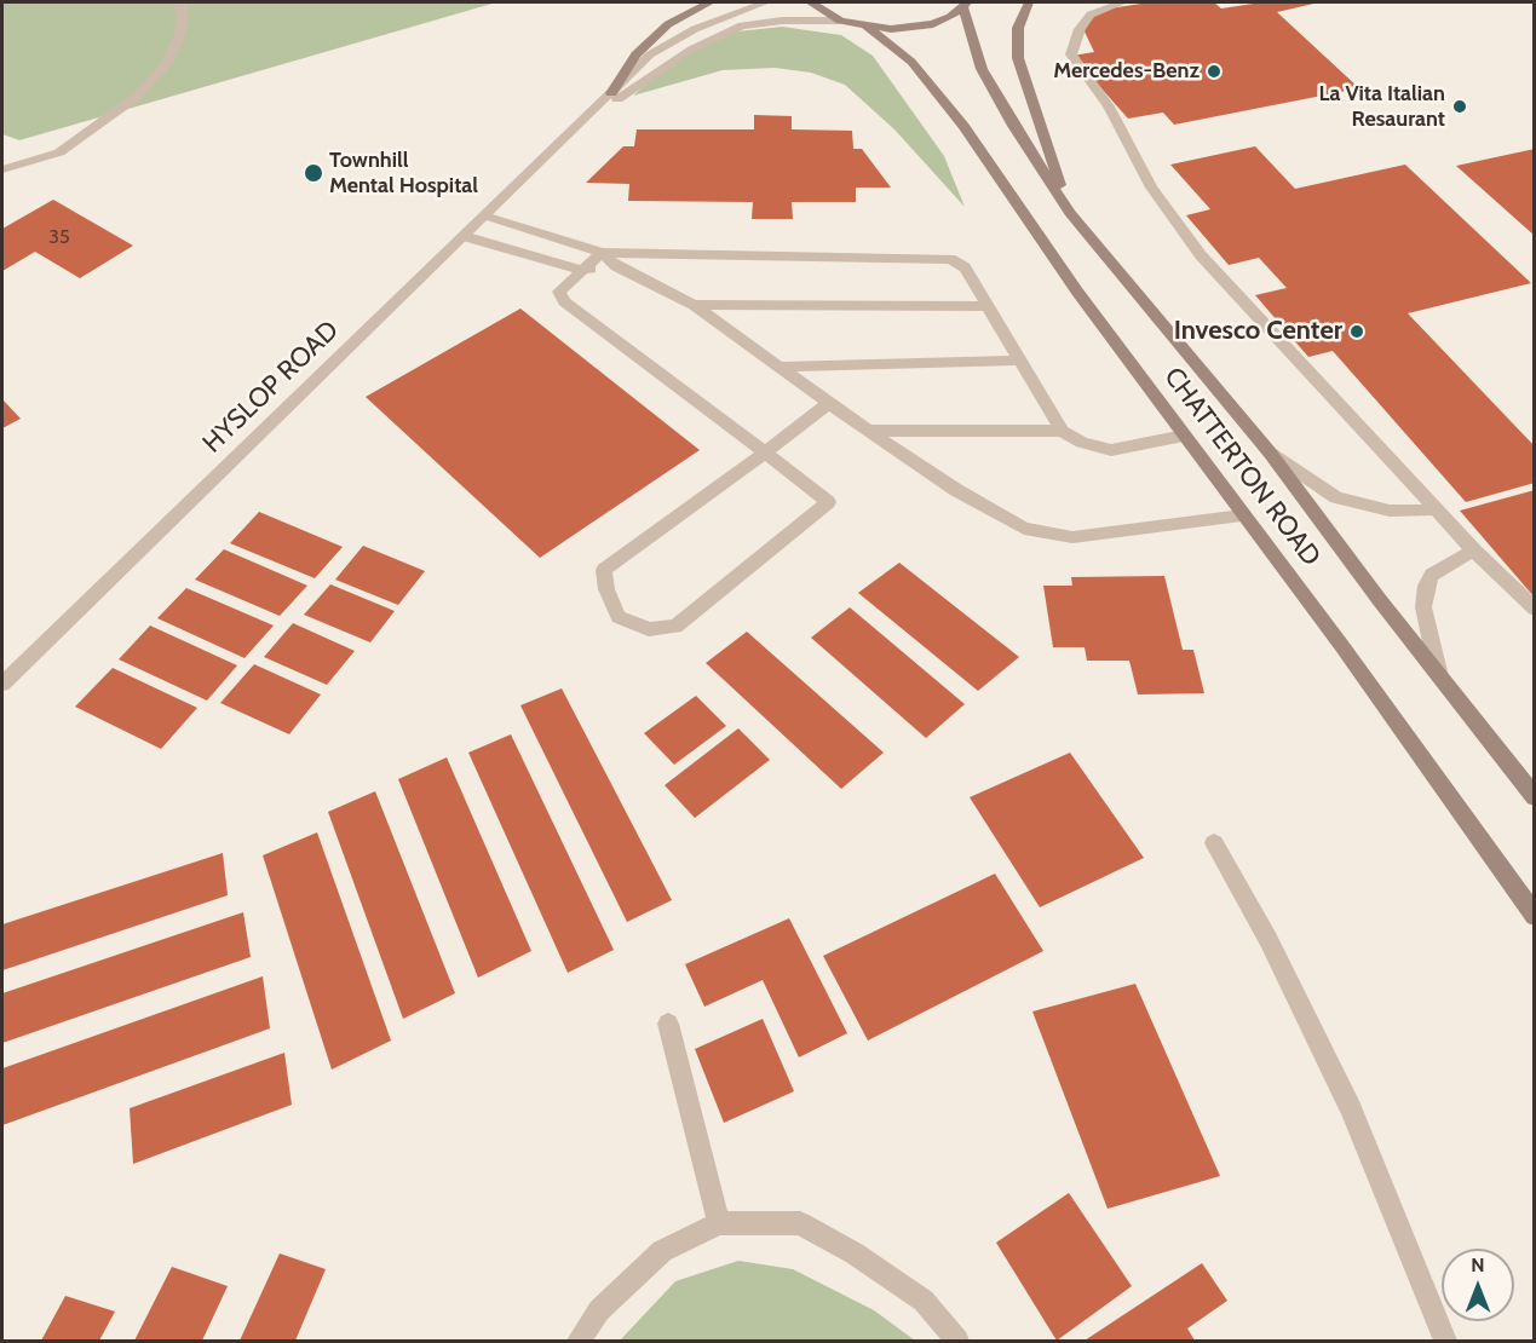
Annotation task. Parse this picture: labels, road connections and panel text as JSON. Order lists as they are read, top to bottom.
{
  "streets": {
    "street": ["HYSLOP ROAD", "CHATTERTON ROAD"]
  },
  "places": [
    "Mercedes-Benz",
    "La Vita Italian Resaurant",
    "Townhill Mental Hospital",
    "Invesco Center"
  ],
  "house_numbers": ["35"],
  "north": "top"
}
